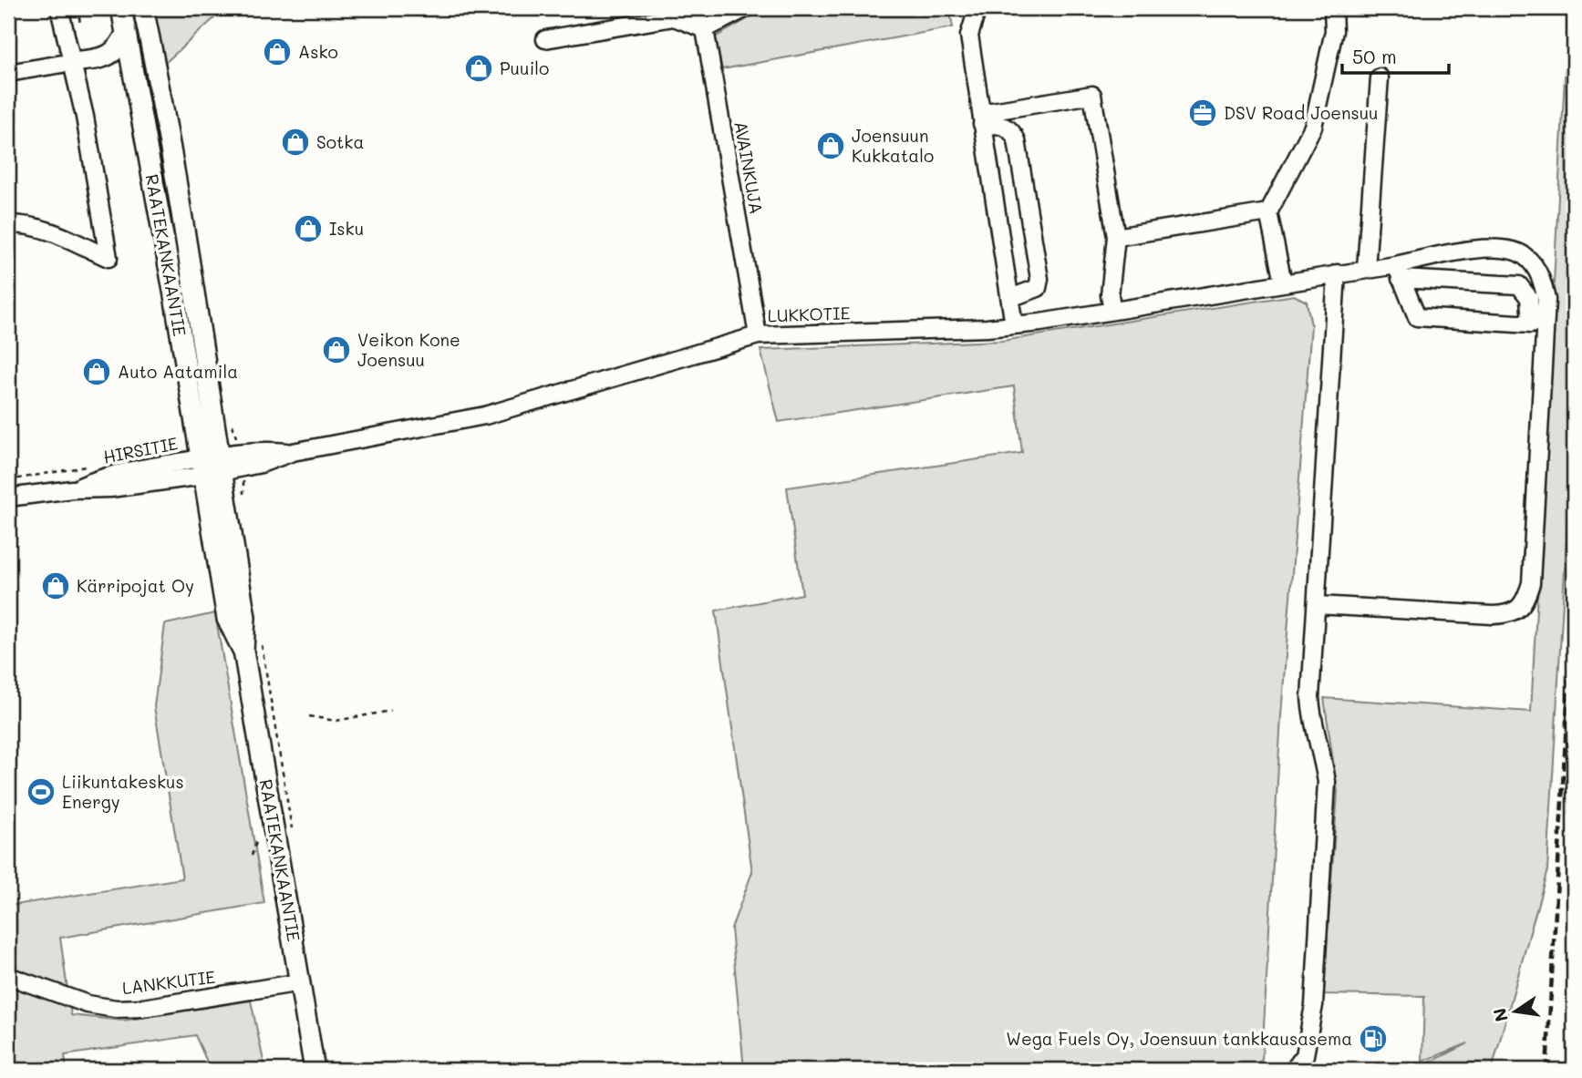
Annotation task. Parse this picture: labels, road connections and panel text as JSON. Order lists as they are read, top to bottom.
{
  "streets": {
    "main road": ["RAATEKANKAANTIE"],
    "street": [
      "AVAINKUJA",
      "LUKKOTIE",
      "HIRSITIE",
      "LANKKUTIE"
    ]
  },
  "crossings": [
    ["AVAINKUJA", "LUKKOTIE"],
    ["RAATEKANKAANTIE", "HIRSITIE"],
    ["RAATEKANKAANTIE", "LANKKUTIE"],
    ["LUKKOTIE", "HIRSITIE"]
  ],
  "places": {
    "shop": [
      "Asko",
      "Puuilo",
      "Sotka",
      "Joensuun Kukkatalo",
      "Isku",
      "Veikon Kone Joensuu",
      "Auto Aatamila",
      "Kärripojat Oy"
    ],
    "office": ["DSV Road Joensuu"],
    "sports": ["Liikuntakeskus Energy"],
    "fuel station": ["Wega Fuels Oy, Joensuun tankkausasema"]
  },
  "scale_bar": "50 m",
  "north": "left"
}
